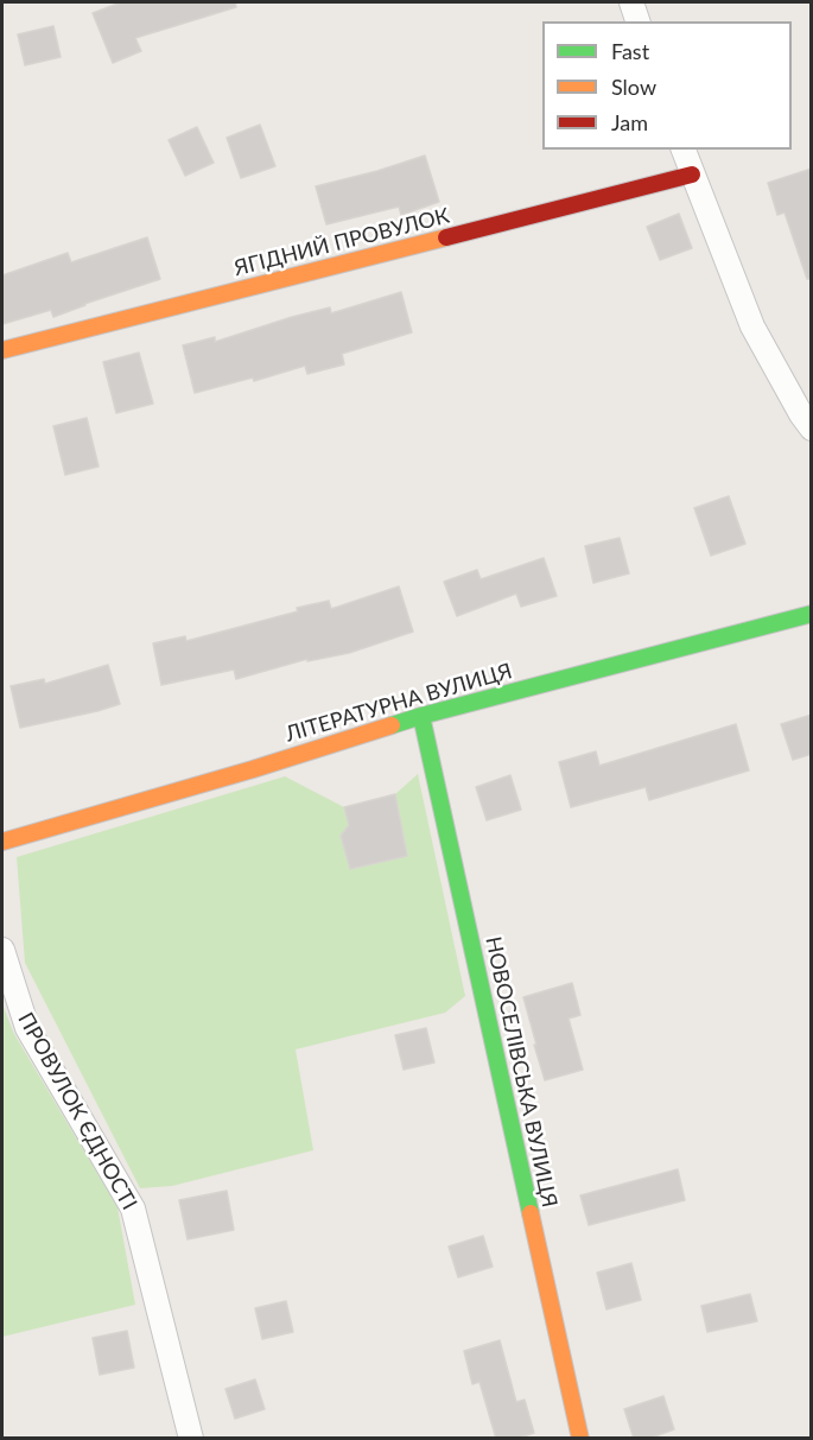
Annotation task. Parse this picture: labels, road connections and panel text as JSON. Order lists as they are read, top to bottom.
{
  "streets": {
    "street": [
      "ЯГІДНИЙ ПРОВУЛОК",
      "ЛІТЕРАТУРНА ВУЛИЦЯ",
      "НОВОСЕЛІВСЬКА ВУЛИЦЯ",
      "ПРОВУЛОК ЄДНОСТІ"
    ]
  },
  "crossings": [
    ["ЛІТЕРАТУРНА ВУЛИЦЯ", "НОВОСЕЛІВСЬКА ВУЛИЦЯ"]
  ],
  "legend": ["Fast", "Slow", "Jam"]
}
